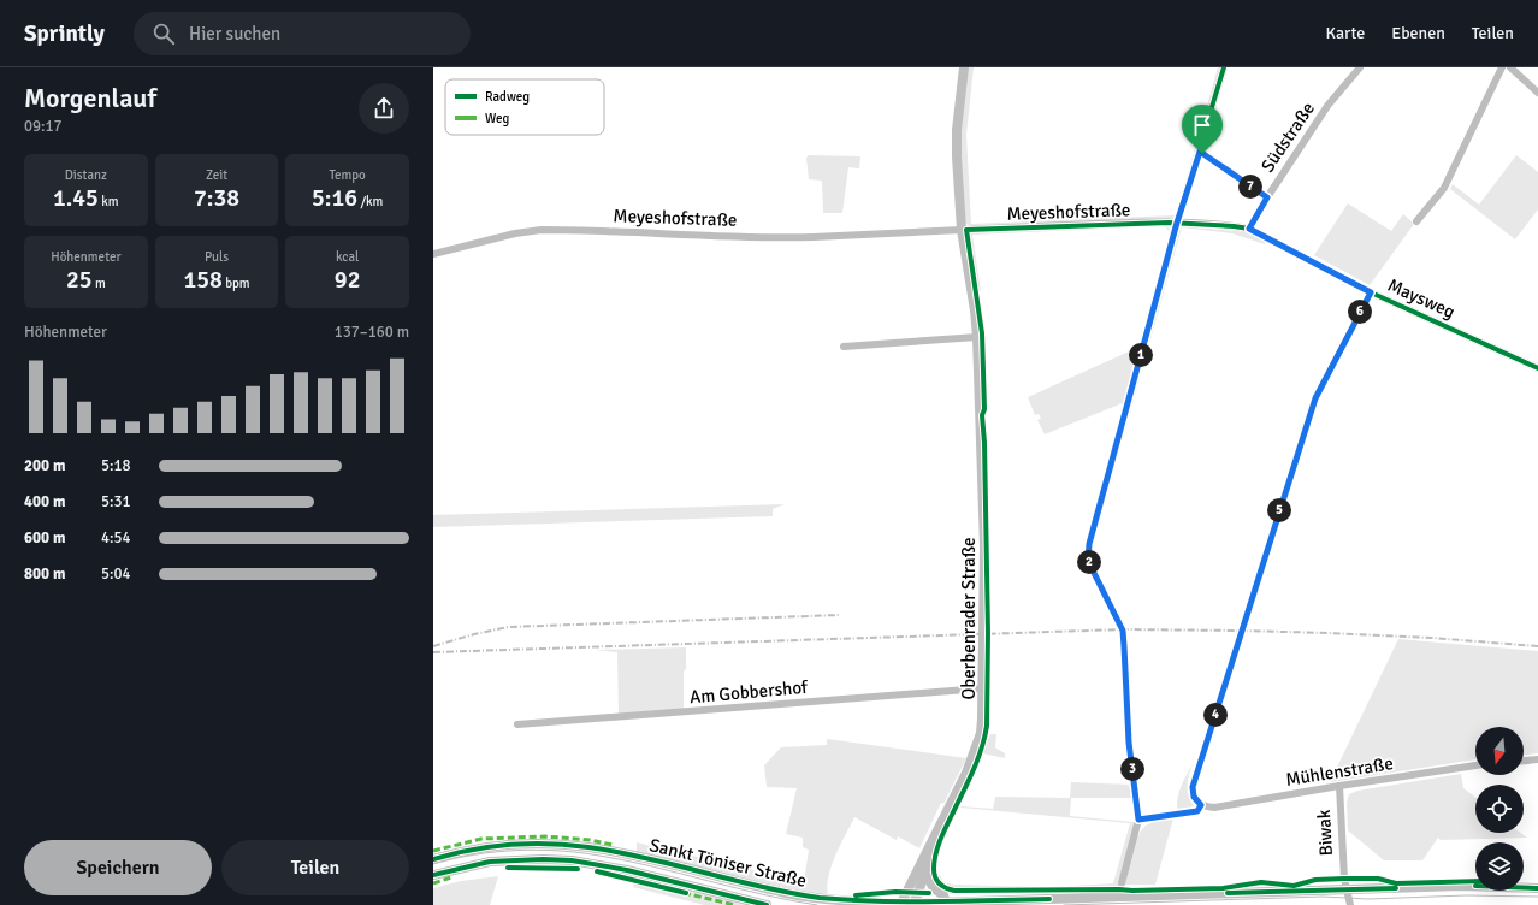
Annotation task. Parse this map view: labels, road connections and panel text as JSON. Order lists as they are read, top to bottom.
{
  "streets": {
    "main road": ["Oberbenrader Straße", "Sankt Töniser Straße"],
    "street": [
      "Südstraße",
      "Meyeshofstraße",
      "Maysweg",
      "Am Gobbershof",
      "Mühlenstraße",
      "Biwak"
    ]
  },
  "crossings": [
    ["Südstraße", "Maysweg"],
    ["Meyeshofstraße", "Maysweg"],
    ["Meyeshofstraße", "Oberbenrader Straße"],
    ["Oberbenrader Straße", "Am Gobbershof"],
    ["Oberbenrader Straße", "Sankt Töniser Straße"],
    ["Mühlenstraße", "Biwak"],
    ["Biwak", "Sankt Töniser Straße"]
  ],
  "legend": ["Radweg", "Weg"],
  "north": "bottom",
  "page": {
    "header": "Sprintly",
    "search": "Hier suchen",
    "nav": ["Karte", "Ebenen", "Teilen"],
    "heading": ["Morgenlauf", "09:17"],
    "stats": [
      ["Distanz", "1.45 km"],
      ["Zeit", "7:38"],
      ["Tempo", "5:16 /km"],
      ["Höhenmeter", "25 m"],
      ["Puls", "158 bpm"],
      ["kcal", "92"]
    ],
    "pins": [
      "7",
      "6",
      "1",
      "5",
      "2",
      "4",
      "3"
    ],
    "chart": ["Höhenmeter", "137–160 m"],
    "list": [
      {
        "name": "200 m",
        "note": "5:18"
      },
      {
        "name": "400 m",
        "note": "5:31"
      },
      {
        "name": "600 m",
        "note": "4:54"
      },
      {
        "name": "800 m",
        "note": "5:04"
      }
    ],
    "buttons": ["Speichern", "Teilen"]
  }
}
